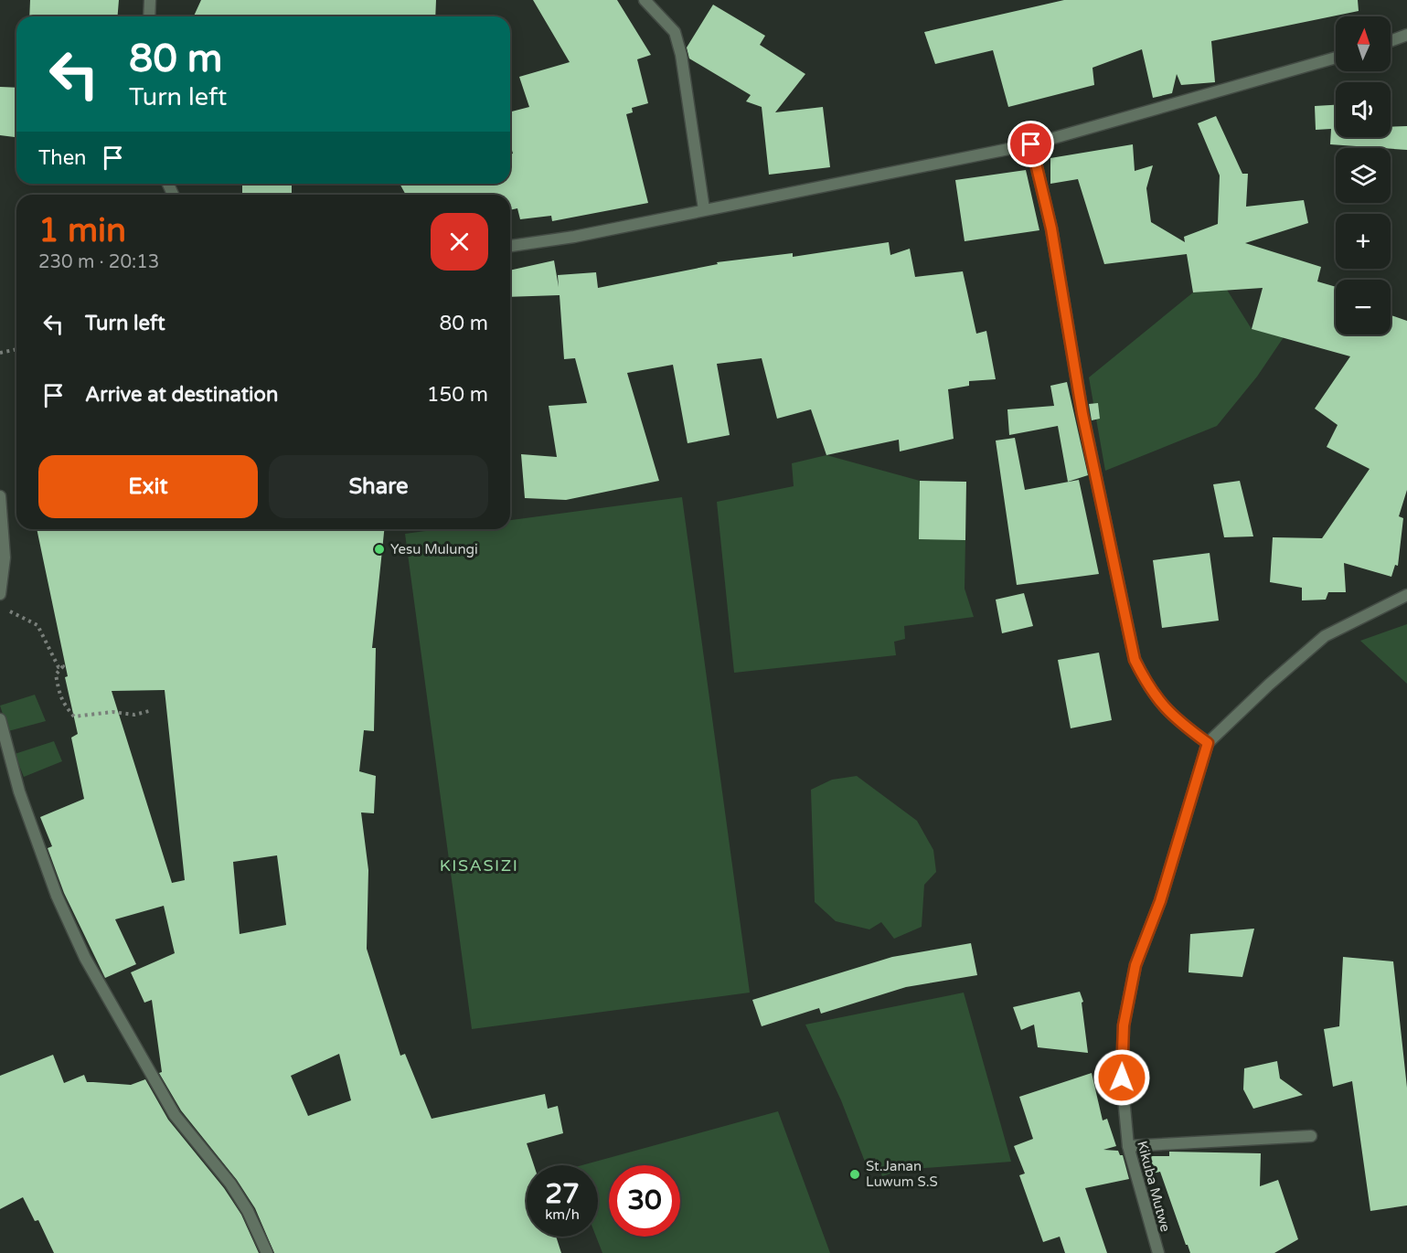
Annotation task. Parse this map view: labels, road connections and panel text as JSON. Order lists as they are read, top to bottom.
{
  "streets": {
    "street": ["Kikuba Mutwe"]
  },
  "districts": ["KISASIZI"],
  "places": ["Yesu Mulungi", "St.Janan Luwum S.S"],
  "north": "top",
  "page": {
    "map_buttons": ["+", "−"],
    "turn": ["80 m", "Turn left"],
    "then": "Then",
    "heading": ["1 min", "230 m · 20:13"],
    "list": [
      {
        "name": "Turn left",
        "value": "80 m"
      },
      {
        "name": "Arrive at destination",
        "value": "150 m"
      }
    ],
    "buttons": ["Exit", "Share"],
    "speed": "27 km/h",
    "limit": "30"
  }
}
